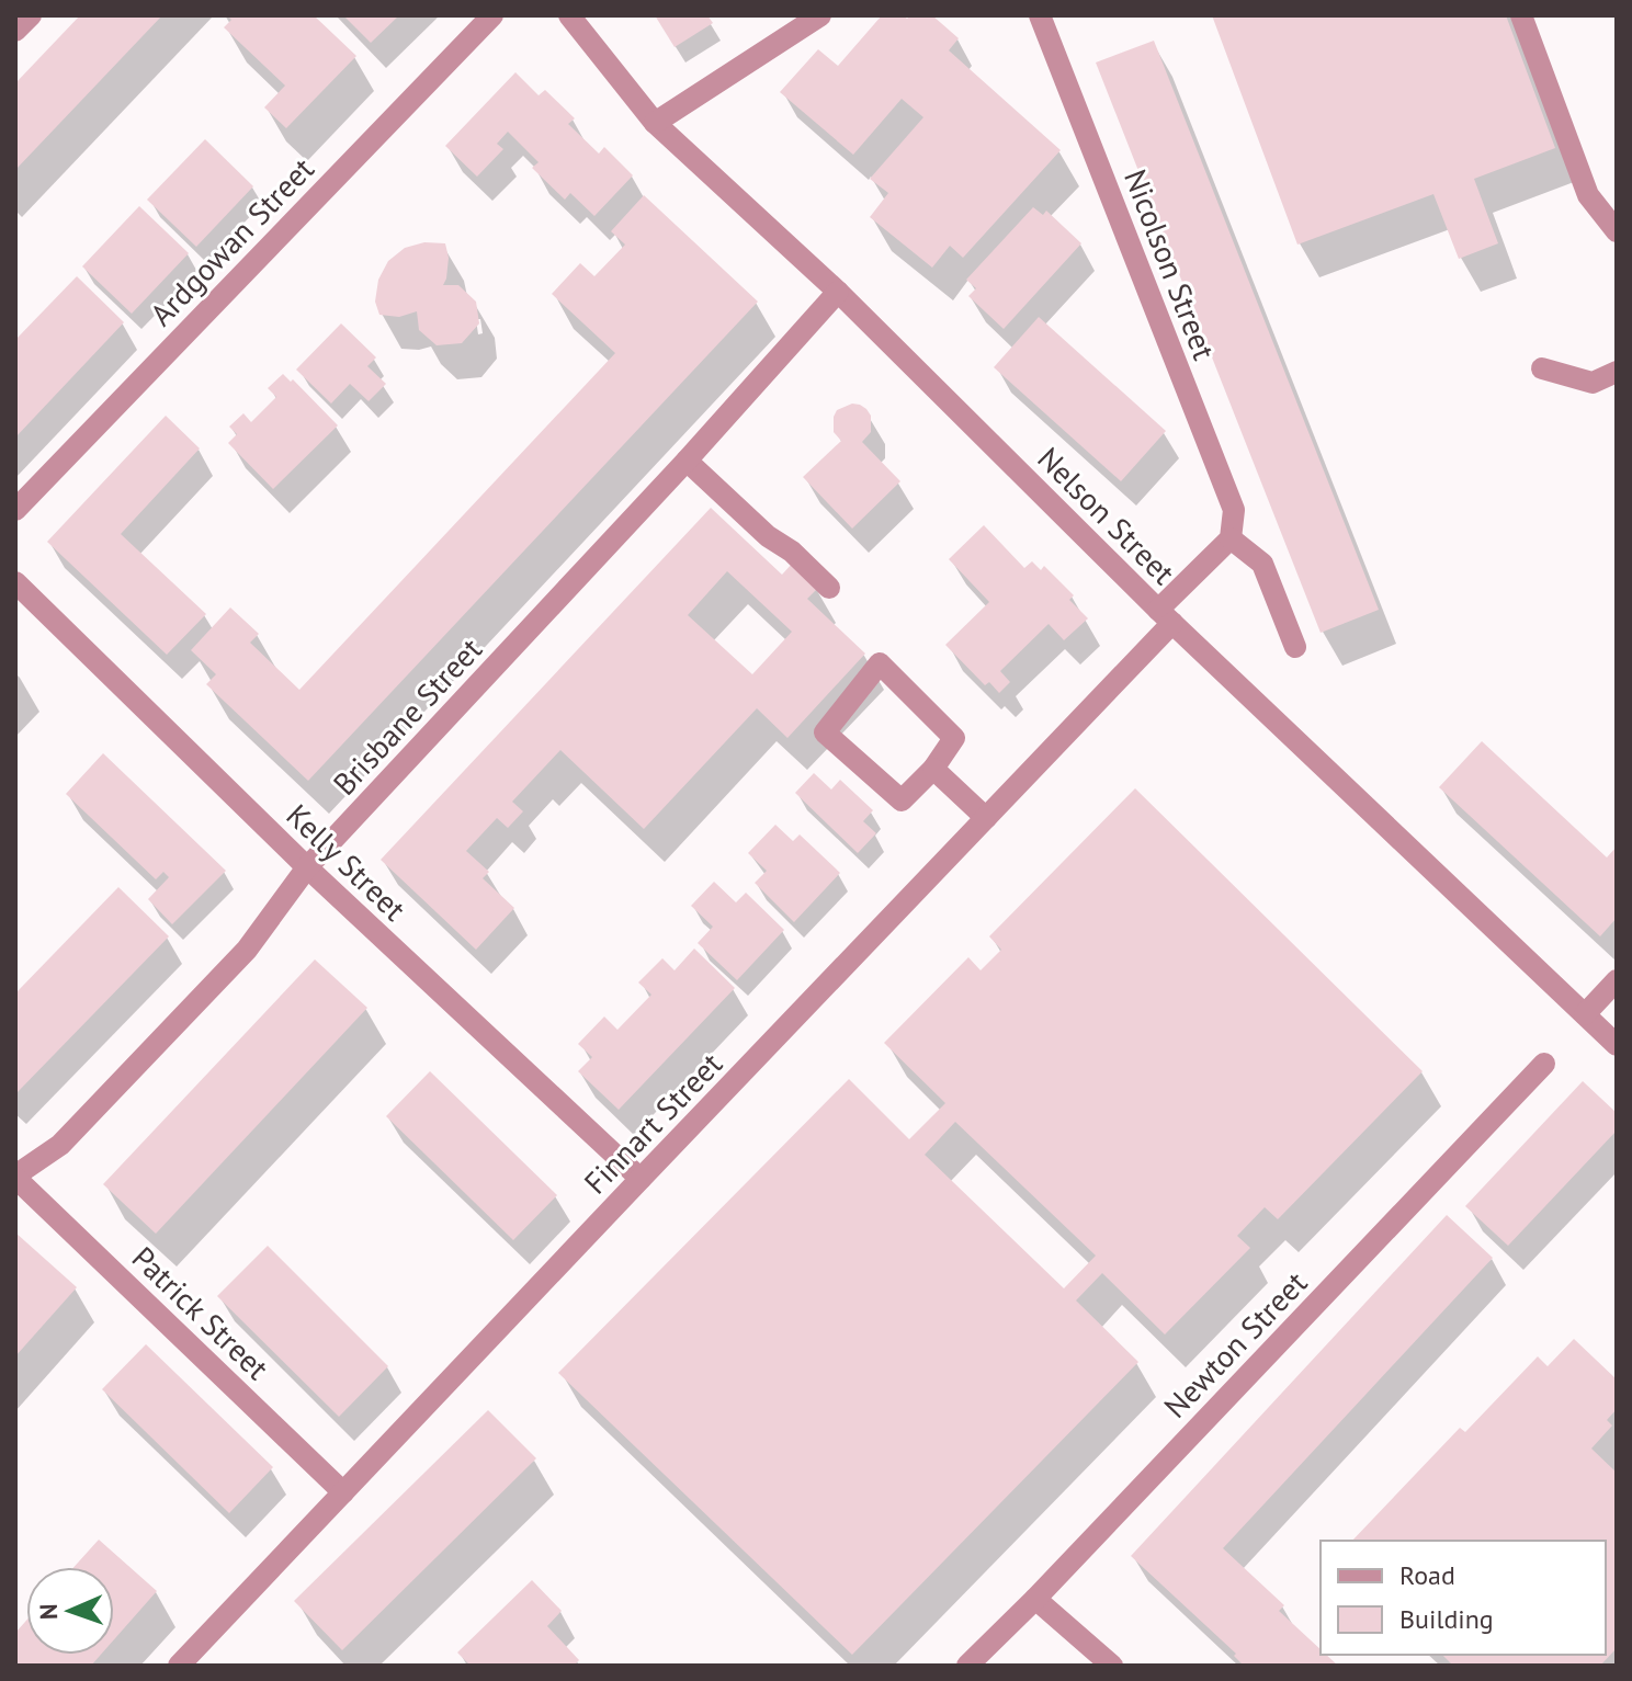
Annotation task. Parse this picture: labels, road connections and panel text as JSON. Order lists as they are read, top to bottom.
{
  "streets": {
    "street": [
      "Ardgowan Street",
      "Nicolson Street",
      "Nelson Street",
      "Brisbane Street",
      "Kelly Street",
      "Finnart Street",
      "Patrick Street",
      "Newton Street"
    ]
  },
  "crossings": [
    ["Nelson Street", "Brisbane Street"],
    ["Nelson Street", "Finnart Street"],
    ["Brisbane Street", "Kelly Street"],
    ["Brisbane Street", "Patrick Street"],
    ["Kelly Street", "Finnart Street"],
    ["Finnart Street", "Patrick Street"]
  ],
  "legend": ["Road", "Building"],
  "north": "left"
}
